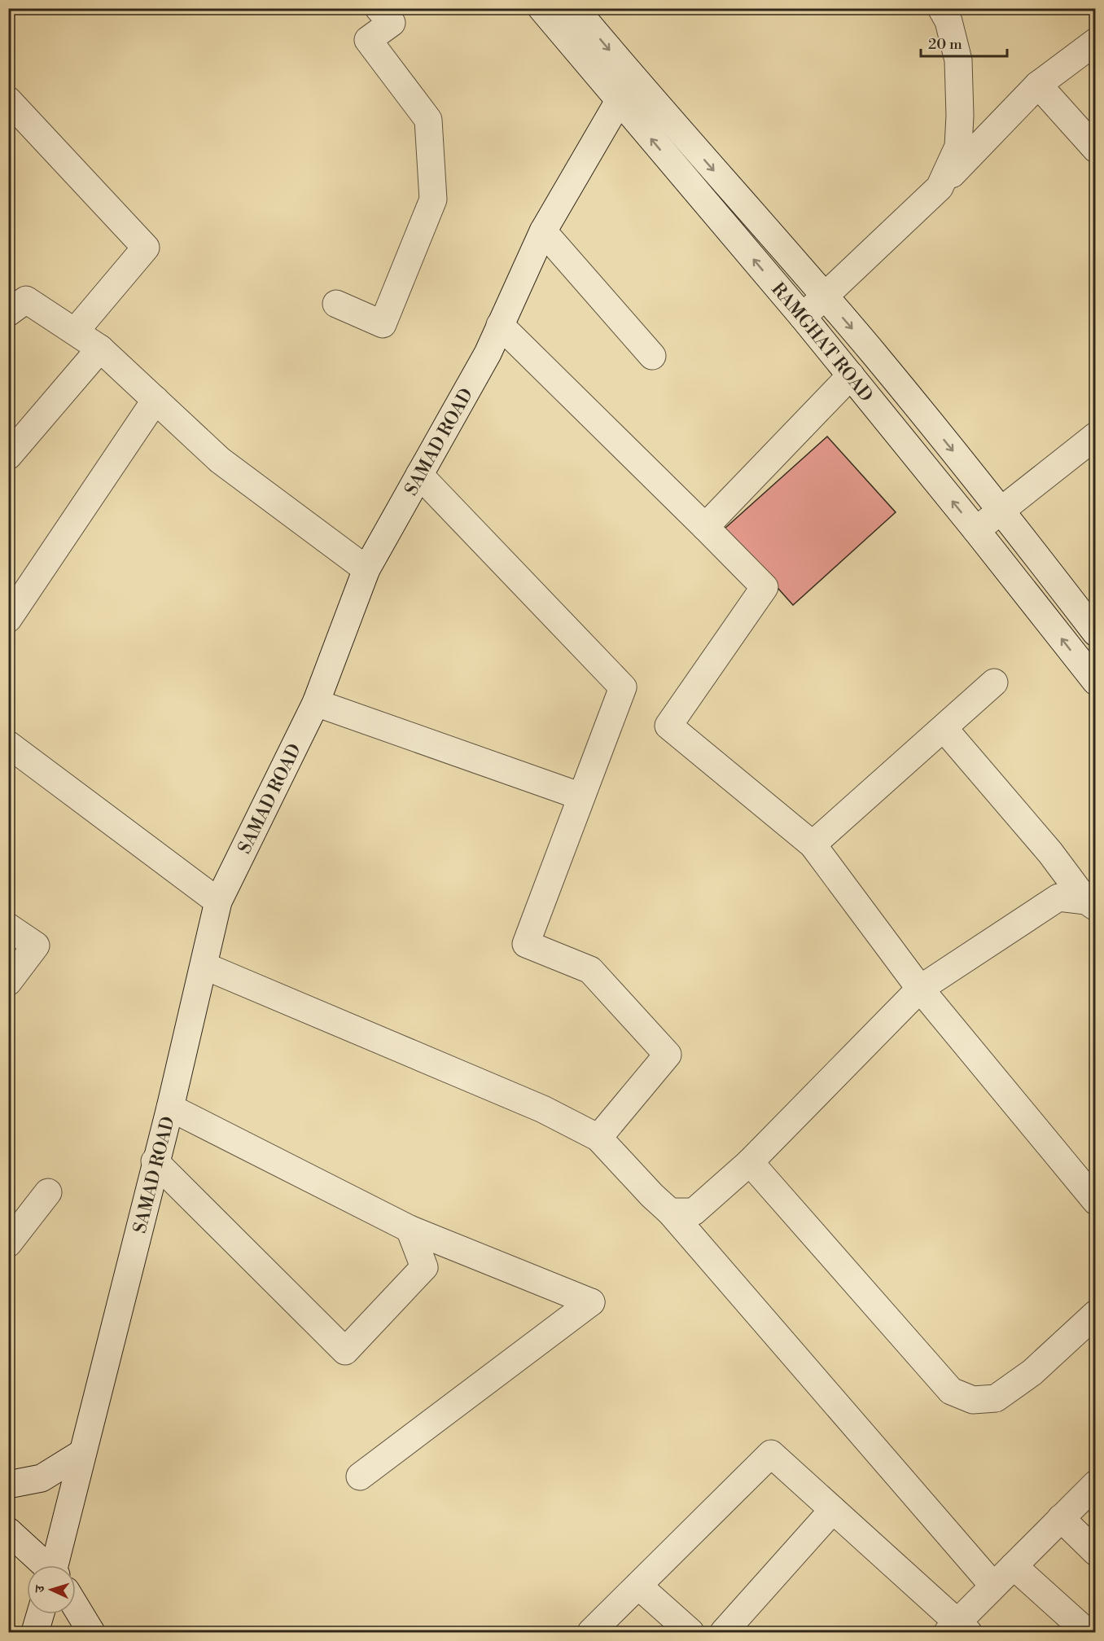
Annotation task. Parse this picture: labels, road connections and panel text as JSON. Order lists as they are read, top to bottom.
{
  "streets": {
    "street": ["RAMGHAT ROAD", "SAMAD ROAD"]
  },
  "crossings": [
    ["RAMGHAT ROAD", "SAMAD ROAD"]
  ],
  "scale_bar": "20 m",
  "north": "left"
}
